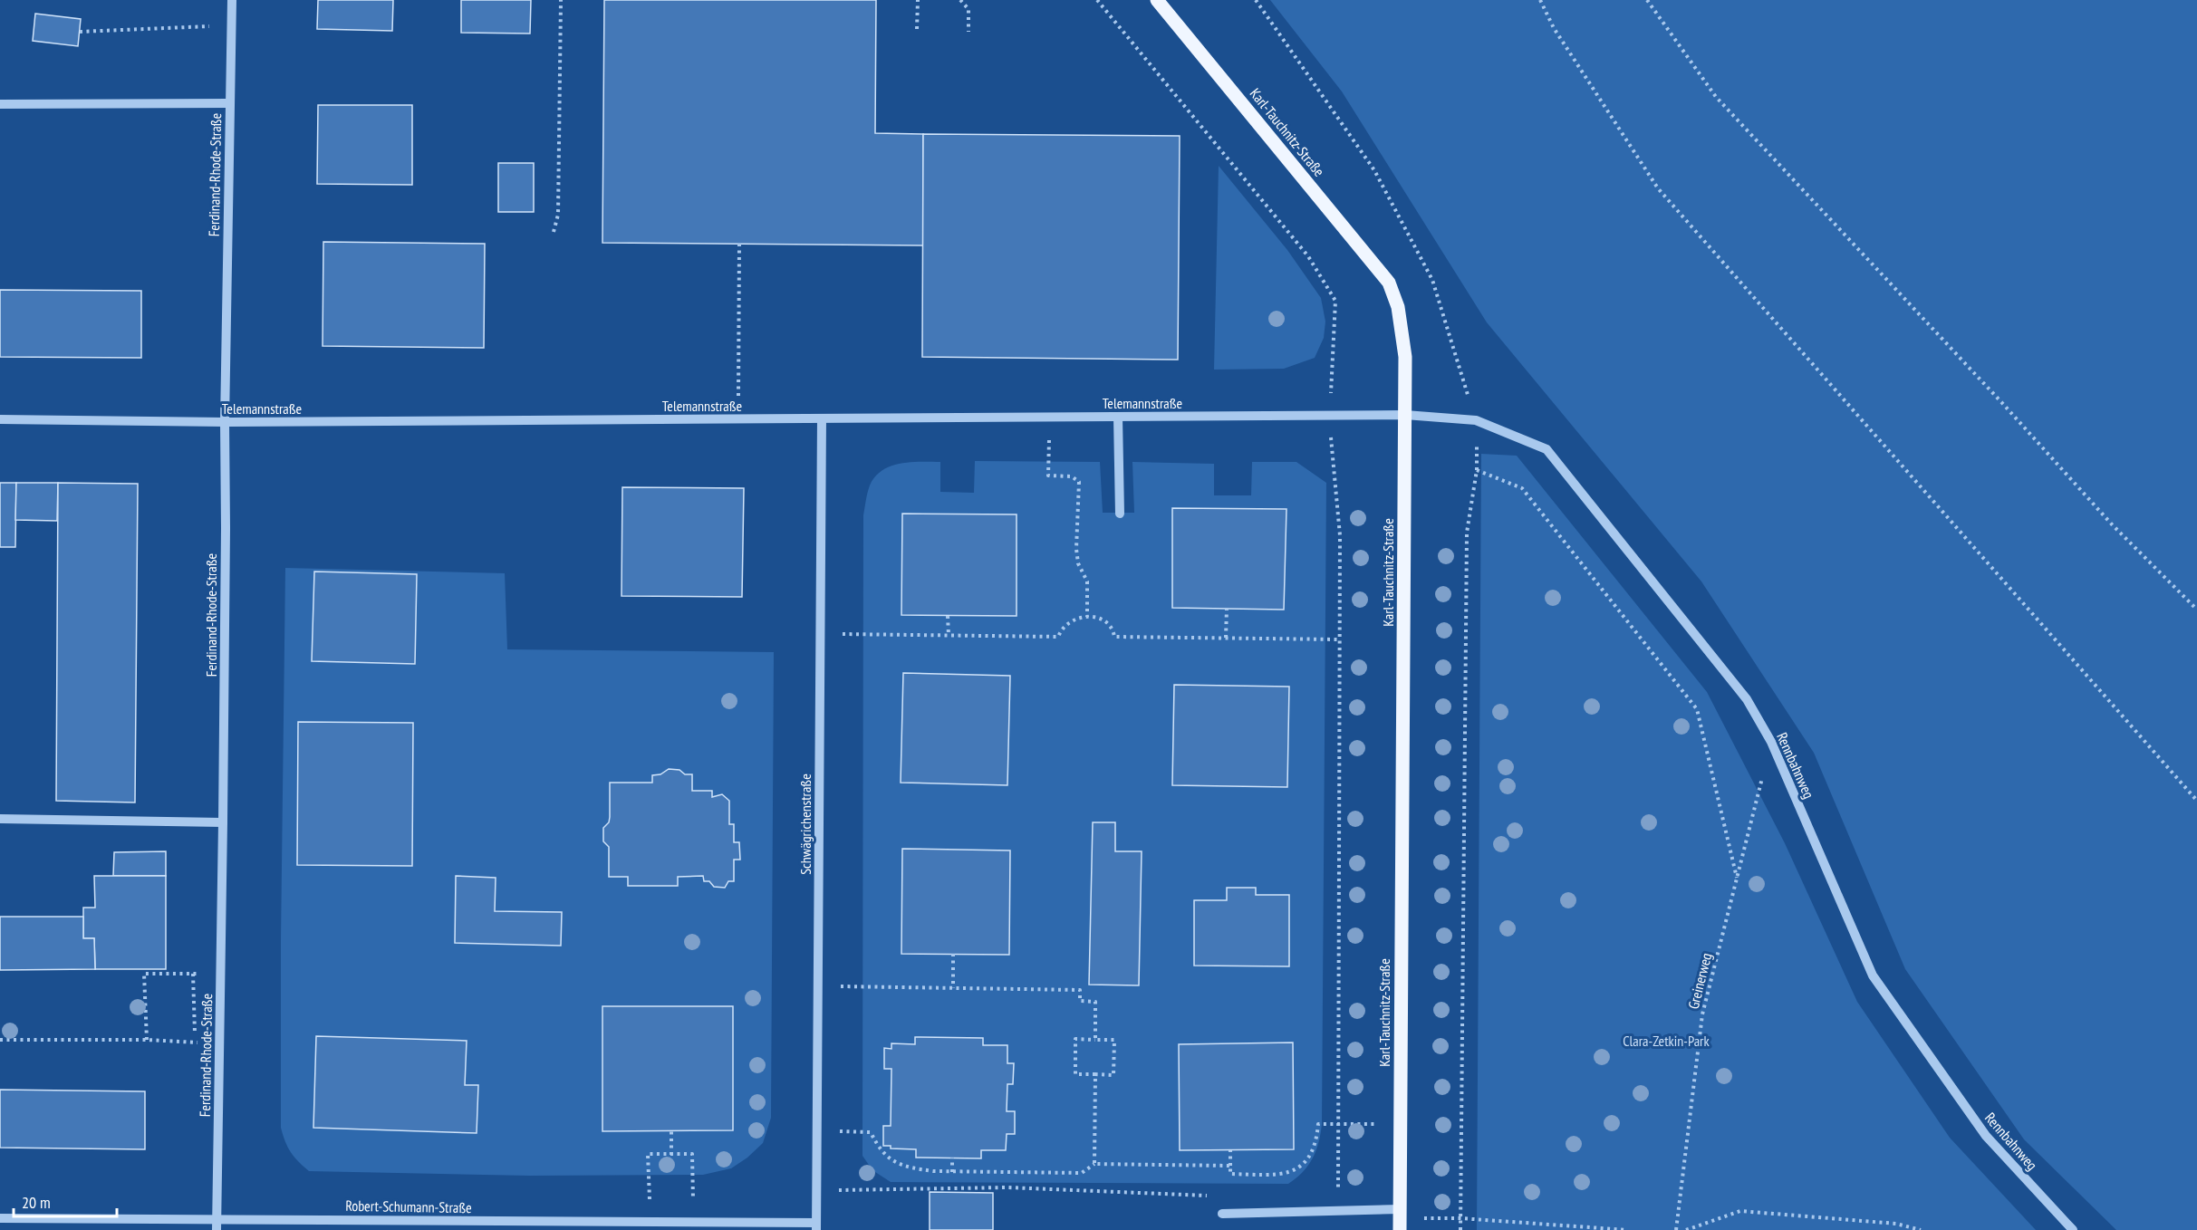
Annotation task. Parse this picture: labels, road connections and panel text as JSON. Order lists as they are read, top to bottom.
{
  "streets": {
    "main road": ["Karl-Tauchnitz-Straße"],
    "street": [
      "Ferdinand-Rhode-Straße",
      "Telemannstraße",
      "Rennbahnweg",
      "Schwägrichenstraße",
      "Robert-Schumann-Straße"
    ],
    "path": ["Greinerweg"]
  },
  "crossings": [
    ["Karl-Tauchnitz-Straße", "Telemannstraße"],
    ["Karl-Tauchnitz-Straße", "Rennbahnweg"],
    ["Ferdinand-Rhode-Straße", "Telemannstraße"],
    ["Ferdinand-Rhode-Straße", "Robert-Schumann-Straße"],
    ["Telemannstraße", "Rennbahnweg"],
    ["Telemannstraße", "Schwägrichenstraße"],
    ["Rennbahnweg", "Greinerweg"],
    ["Schwägrichenstraße", "Robert-Schumann-Straße"]
  ],
  "parks": ["Clara-Zetkin-Park"],
  "scale_bar": "20 m"
}
